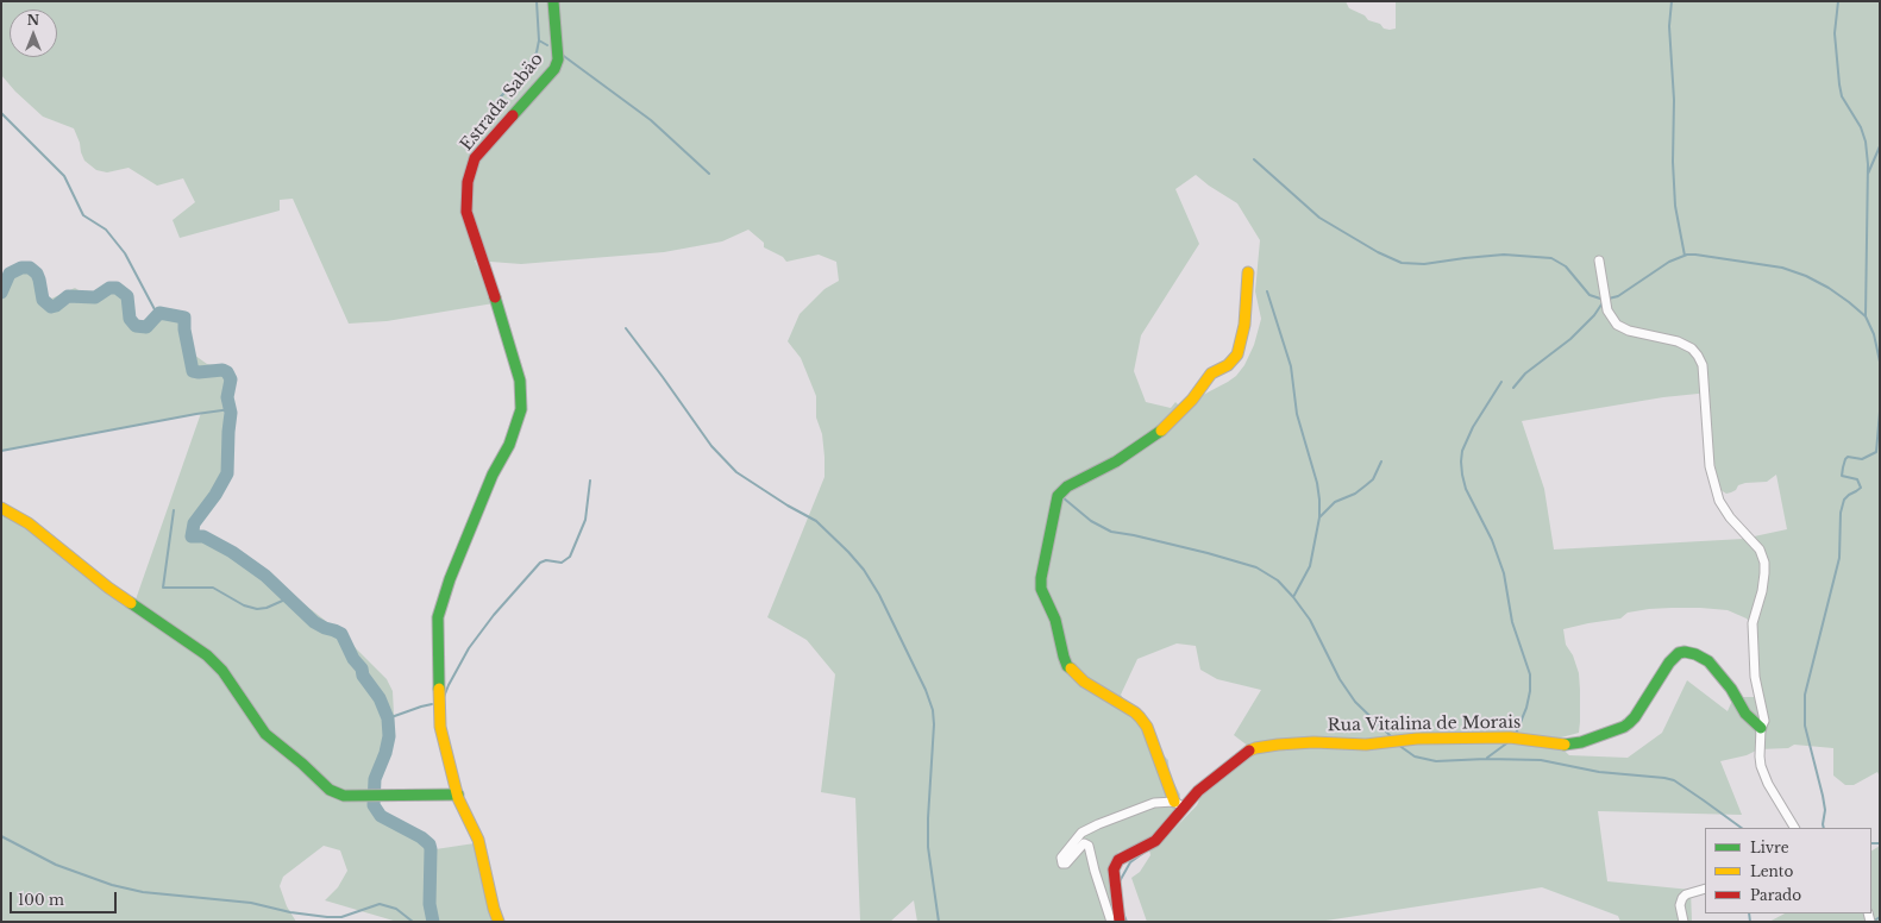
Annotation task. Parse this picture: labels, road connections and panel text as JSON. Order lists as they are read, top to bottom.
{
  "streets": {
    "street": ["Estrada Sabäo", "Rua Vitalina de Morais"]
  },
  "legend": ["Livre", "Lento", "Parado"],
  "scale_bar": "100 m",
  "north": "top"
}
